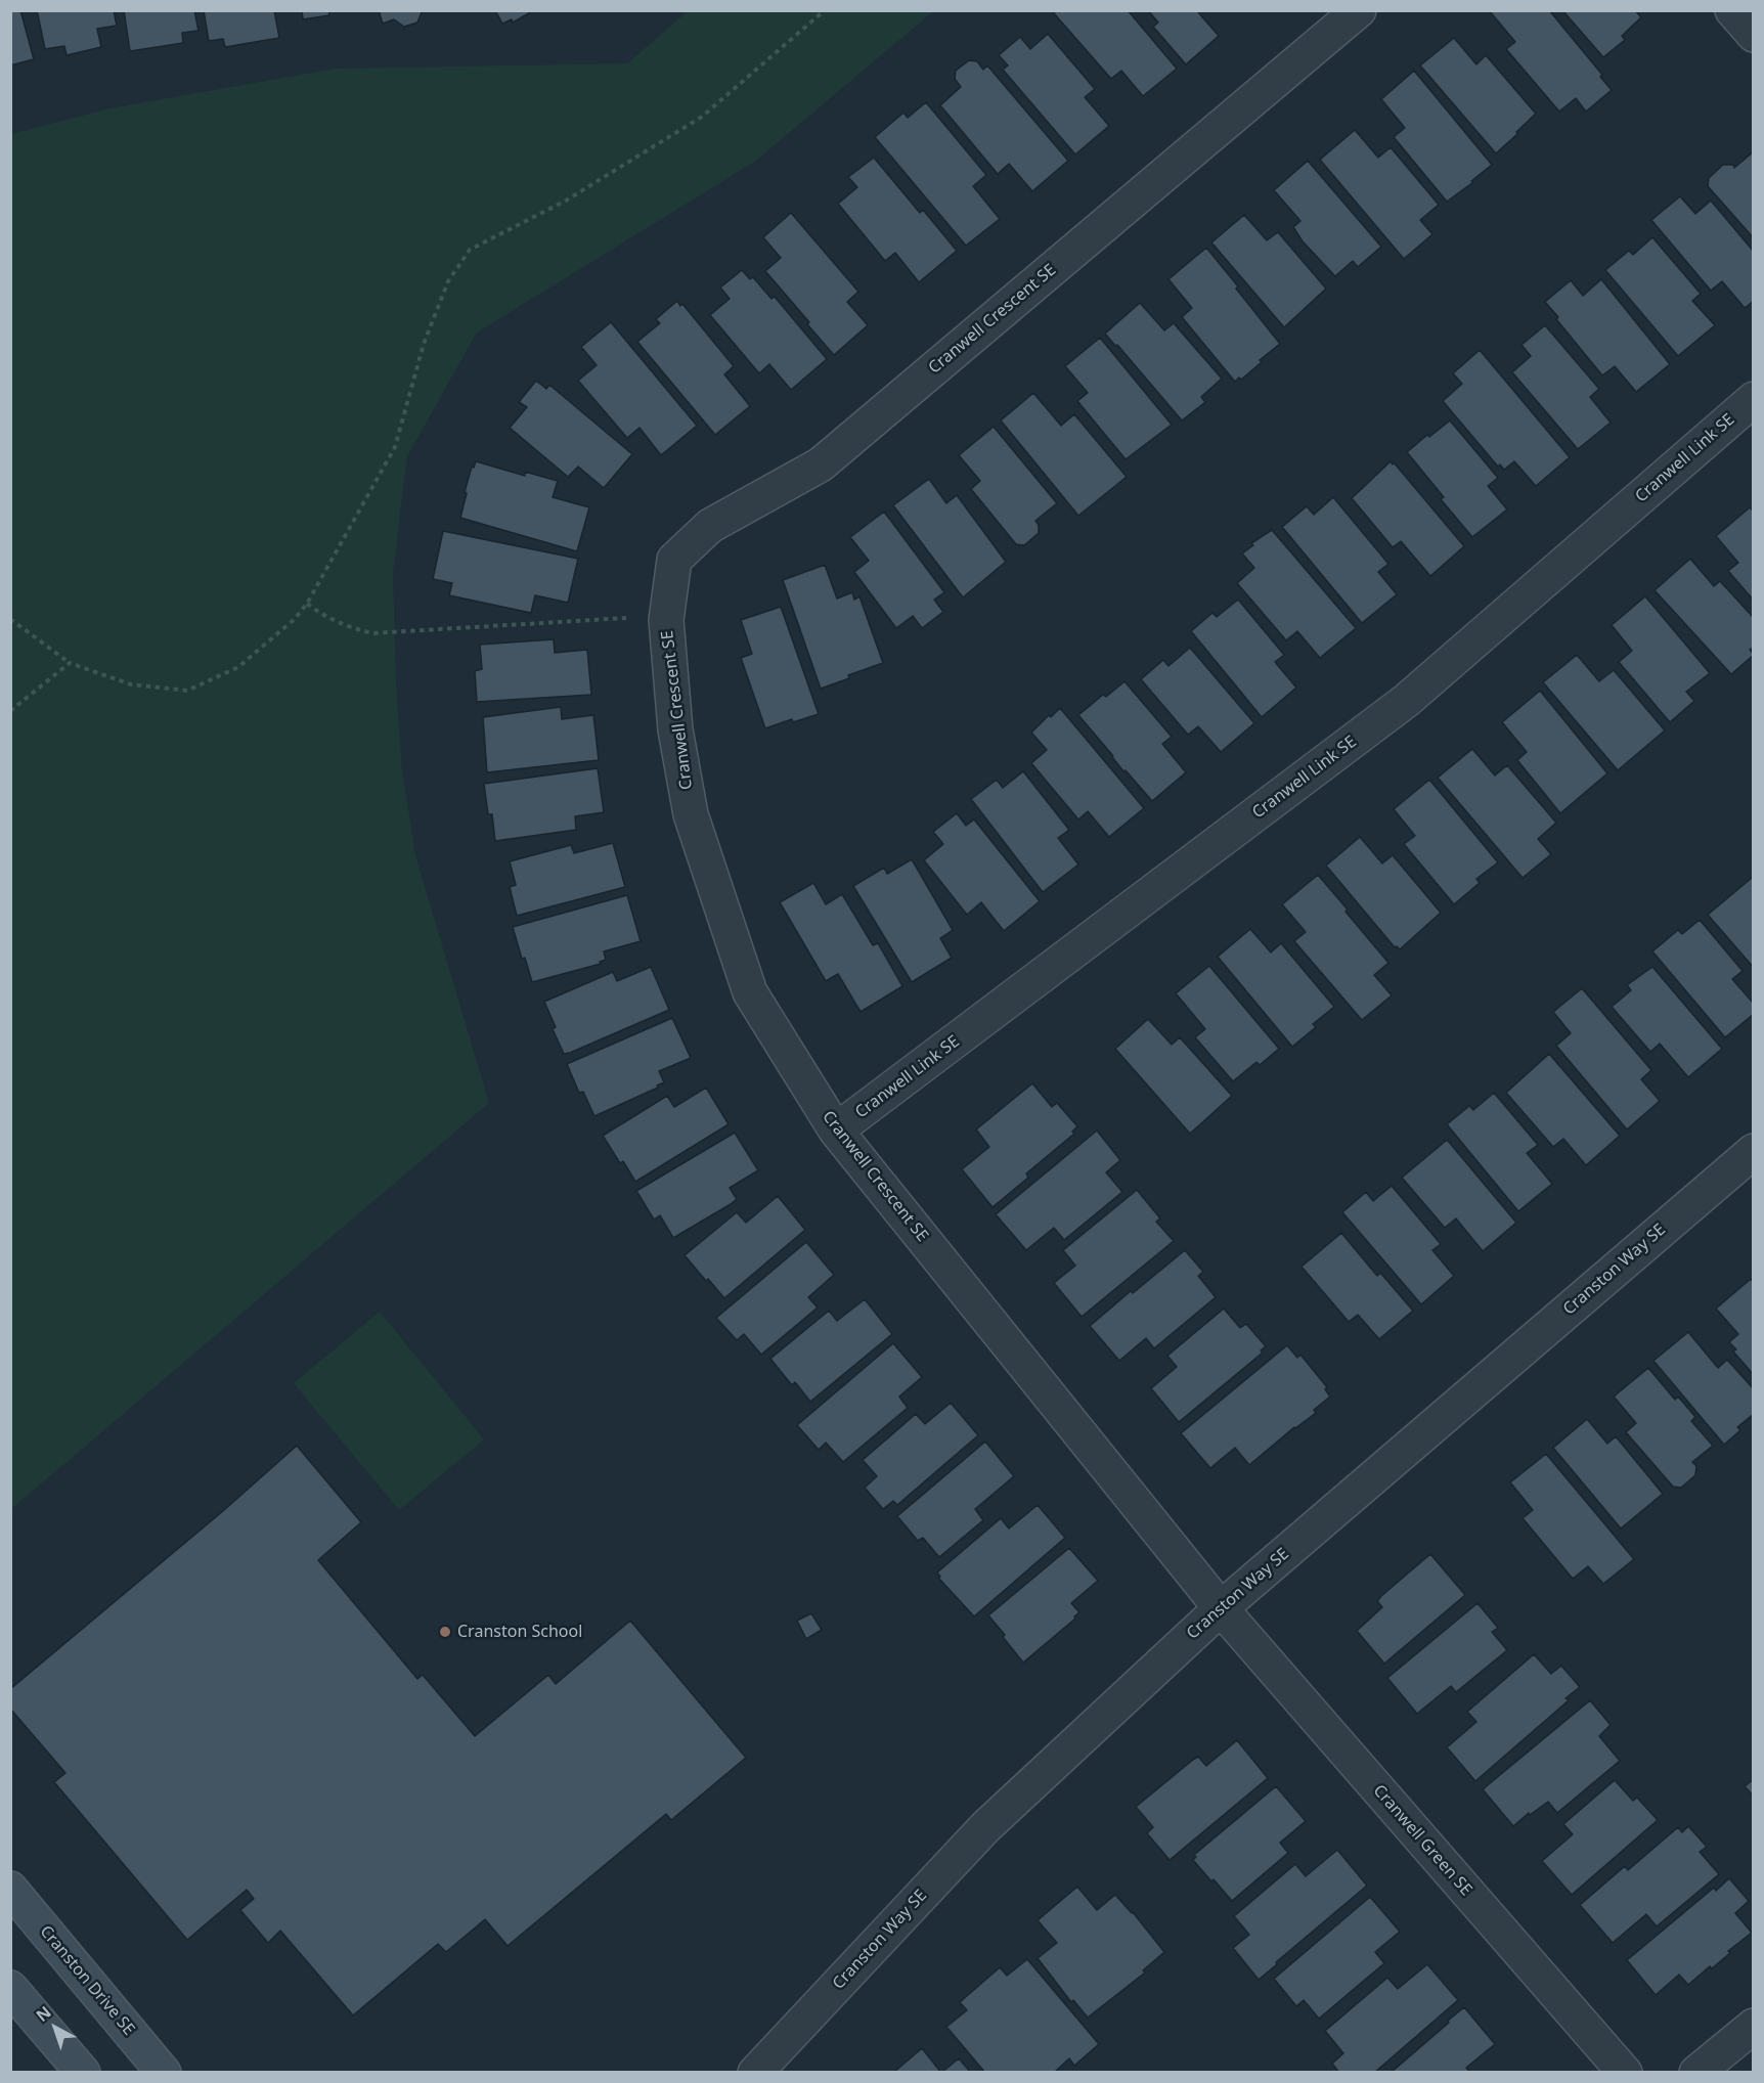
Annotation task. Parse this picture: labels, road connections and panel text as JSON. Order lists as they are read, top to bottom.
{
  "streets": {
    "street": [
      "Cranwell Crescent SE",
      "Cranwell Link SE",
      "Cranston Way SE",
      "Cranwell Green SE",
      "Cranston Drive SE"
    ]
  },
  "crossings": [
    ["Cranwell Crescent SE", "Cranwell Link SE"],
    ["Cranwell Crescent SE", "Cranston Way SE"],
    ["Cranwell Crescent SE", "Cranwell Green SE"],
    ["Cranston Way SE", "Cranwell Green SE"]
  ],
  "places": ["Cranston School"],
  "north": "top left"
}
